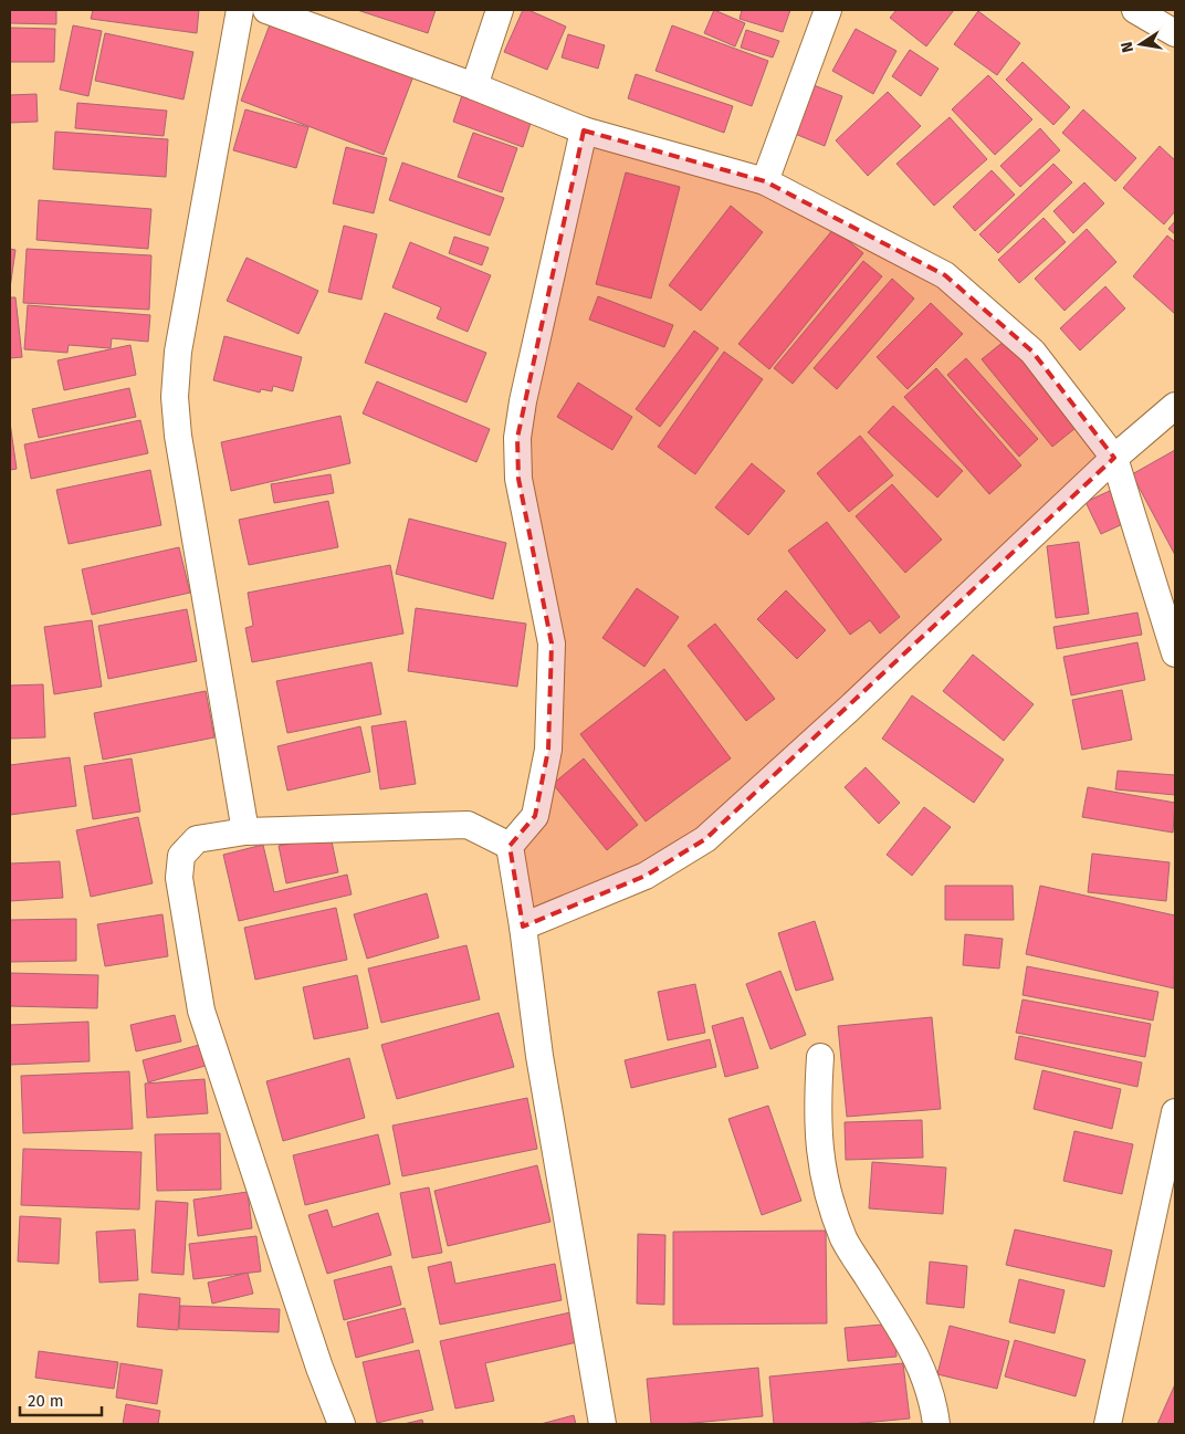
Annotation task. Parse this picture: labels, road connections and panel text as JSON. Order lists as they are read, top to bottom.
{
  "scale_bar": "20 m",
  "north": "left"
}
